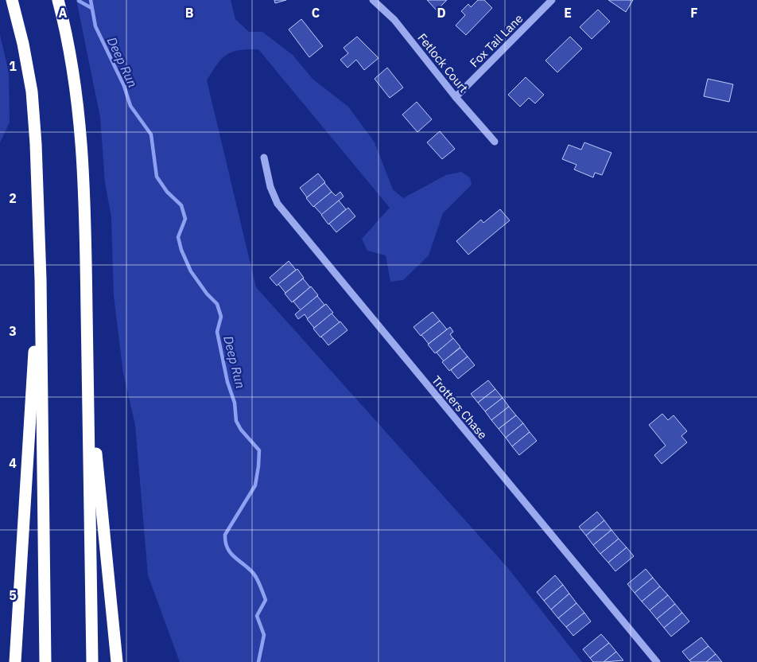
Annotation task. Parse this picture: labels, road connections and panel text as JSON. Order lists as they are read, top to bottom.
{
  "streets": {
    "street": ["Fox Tail Lane", "Fetlock Court", "Trotters Chase"]
  },
  "crossings": [
    ["Fox Tail Lane", "Fetlock Court"]
  ],
  "water": ["Deep Run"],
  "grid": {
    "columns": [
      "A",
      "B",
      "C",
      "D",
      "E",
      "F"
    ],
    "rows": [
      "1",
      "2",
      "3",
      "4",
      "5"
    ]
  }
}
